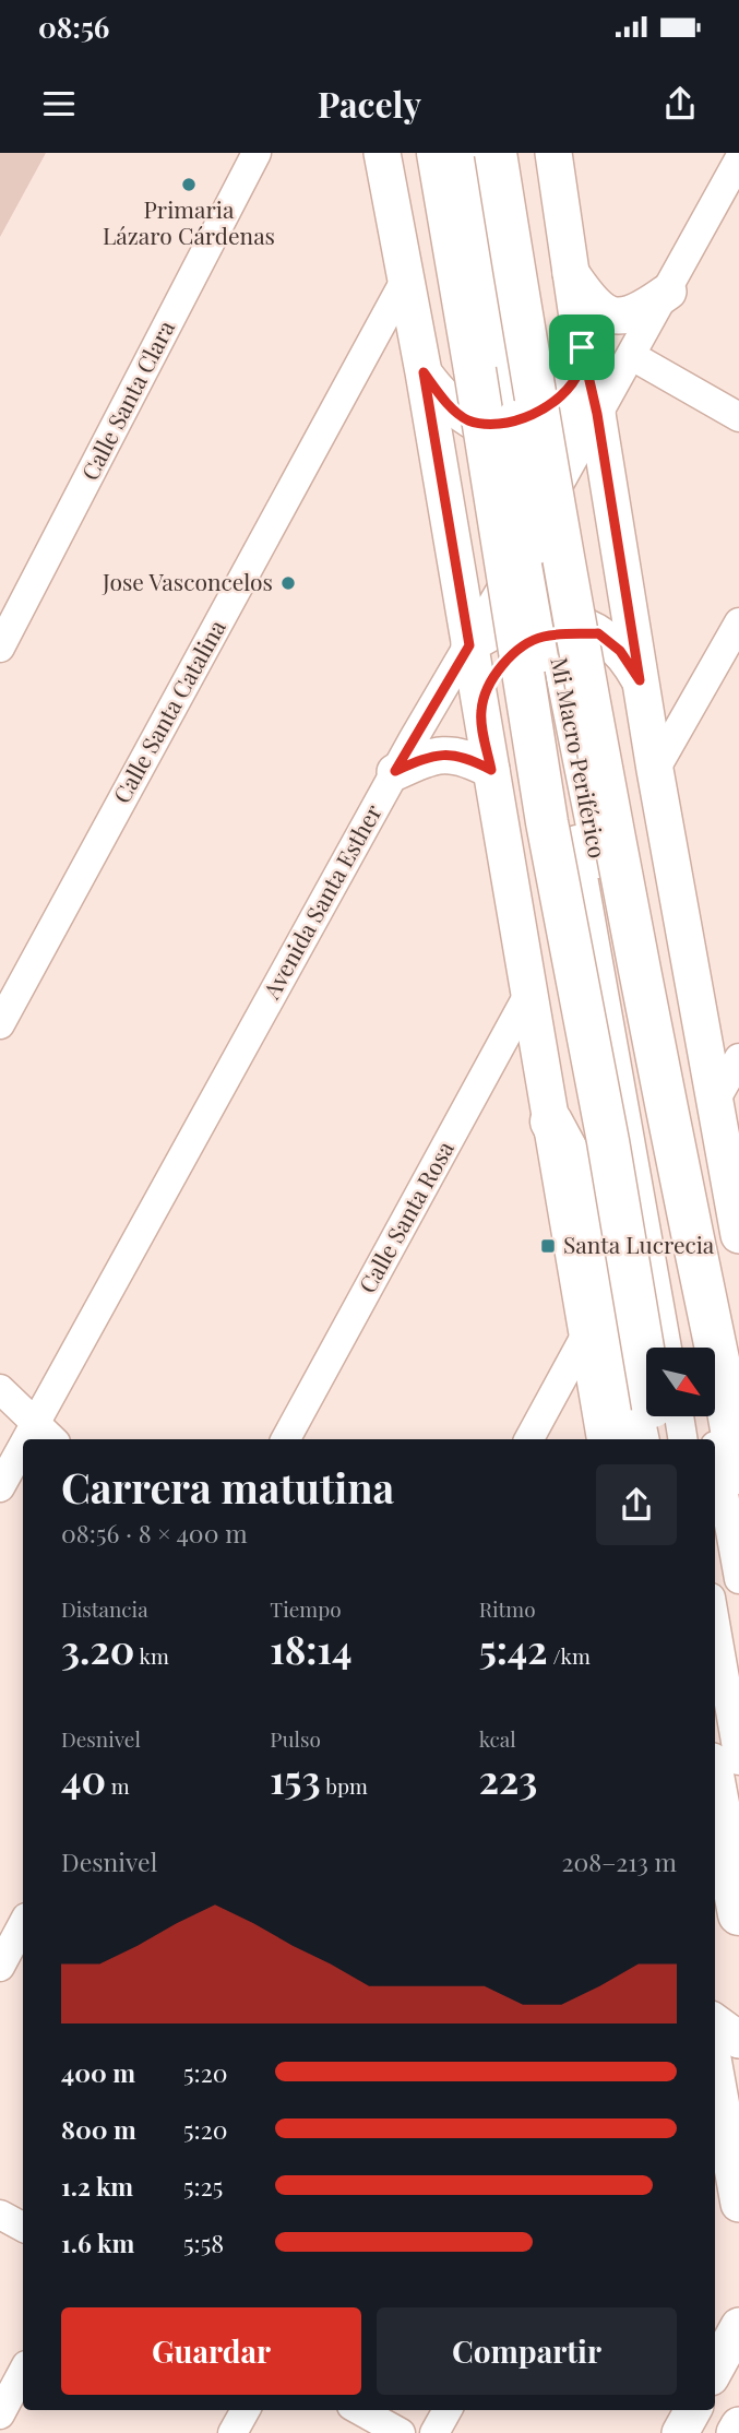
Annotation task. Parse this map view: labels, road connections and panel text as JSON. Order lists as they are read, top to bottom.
{
  "streets": {
    "street": [
      "Calle Santa Clara",
      "Calle Santa Catalina",
      "Mi Macro Periférico",
      "Avenida Santa Esther",
      "Calle Santa Rosa"
    ]
  },
  "places": {
    "other": ["Primaria Lázaro Cárdenas", "Jose Vasconcelos"],
    "transit": ["Santa Lucrecia"]
  },
  "north": "bottom right",
  "page": {
    "status": "08:56",
    "header": "Pacely",
    "heading": ["Carrera matutina", "08:56 · 8 × 400 m"],
    "stats": [
      ["Distancia", "3.20 km"],
      ["Tiempo", "18:14"],
      ["Ritmo", "5:42 /km"],
      ["Desnivel", "40 m"],
      ["Pulso", "153 bpm"],
      ["kcal", "223"]
    ],
    "chart": ["Desnivel", "208–213 m"],
    "list": [
      {
        "name": "400 m",
        "note": "5:20"
      },
      {
        "name": "800 m",
        "note": "5:20"
      },
      {
        "name": "1.2 km",
        "note": "5:25"
      },
      {
        "name": "1.6 km",
        "note": "5:58"
      }
    ],
    "buttons": ["Guardar", "Compartir"]
  }
}
